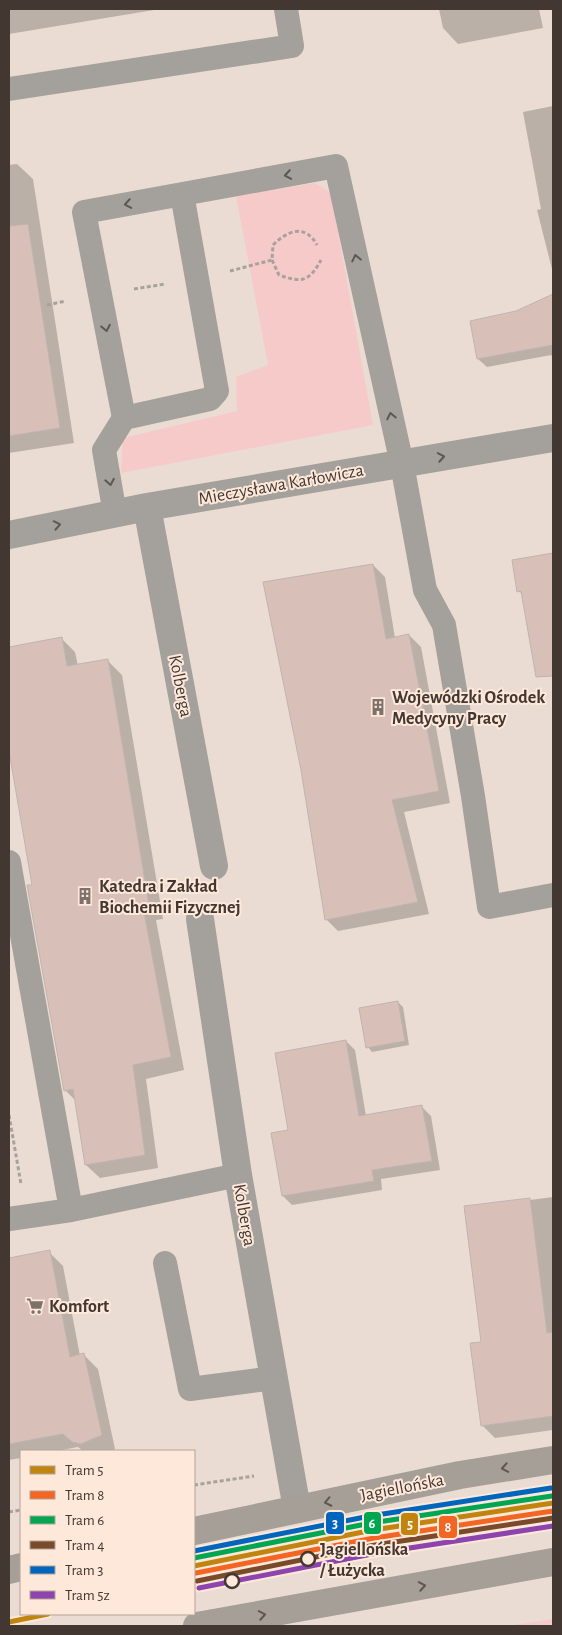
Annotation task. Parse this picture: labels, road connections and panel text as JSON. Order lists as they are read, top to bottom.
{
  "streets": {
    "main road": ["Jagiellońska"],
    "street": ["Mieczysława Karłowicza", "Kolberga"]
  },
  "crossings": [
    ["Mieczysława Karłowicza", "Kolberga"],
    ["Kolberga", "Jagiellońska"]
  ],
  "one_way": ["Mieczysława Karłowicza"],
  "places": {
    "building": ["Wojewódzki Ośrodek Medycyny Pracy", "Katedra i Zakład Biochemii Fizycznej"],
    "supermarket": ["Komfort"],
    "other": ["Jagiellońska / Łużycka"]
  },
  "lines": [
    "tram line 3",
    "tram line 6",
    "tram line 5",
    "tram line 8",
    "tram line 4",
    "tram line 5z"
  ],
  "legend": [
    "Tram 5",
    "Tram 8",
    "Tram 6",
    "Tram 4",
    "Tram 3",
    "Tram 5z"
  ]
}
